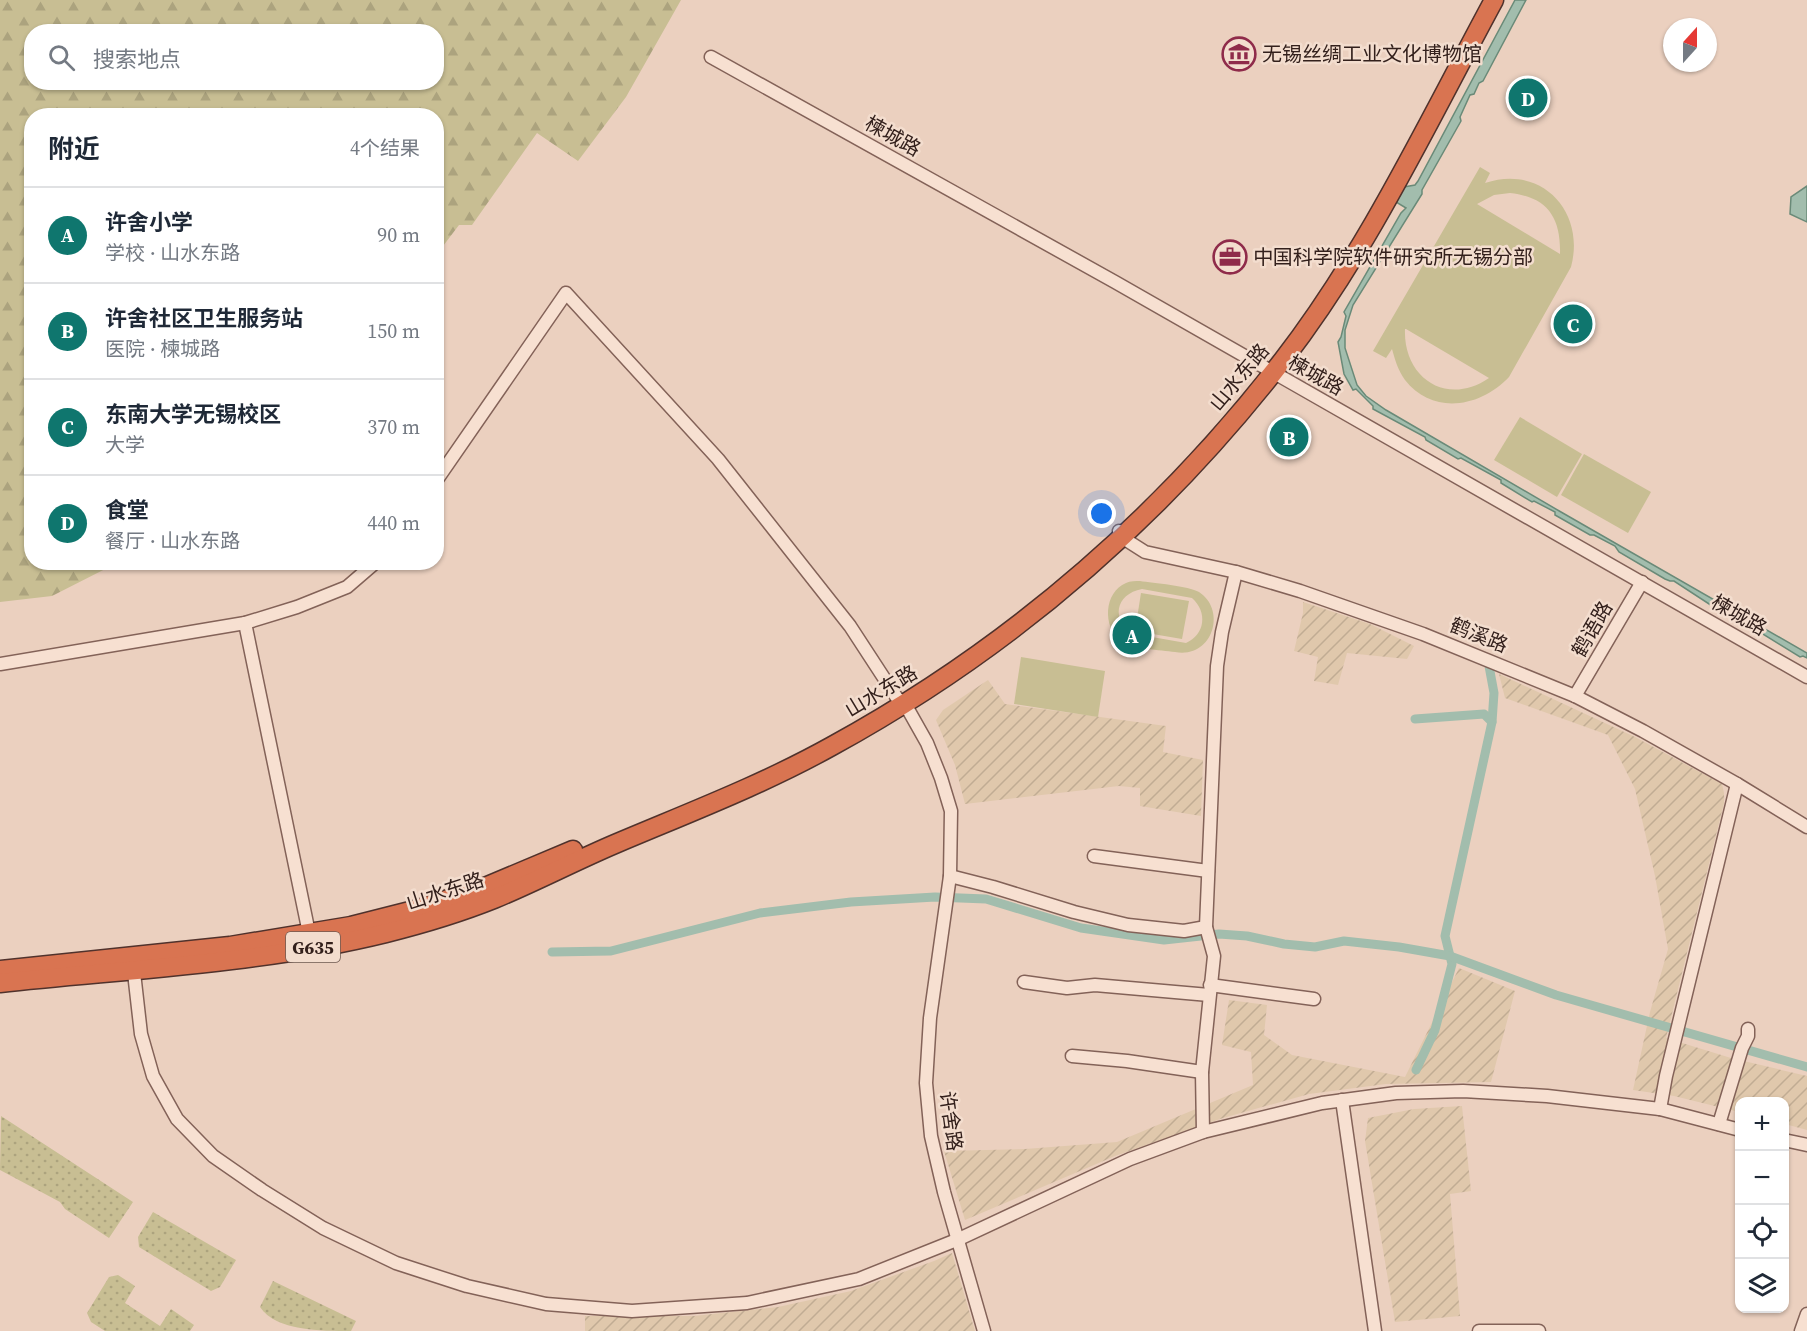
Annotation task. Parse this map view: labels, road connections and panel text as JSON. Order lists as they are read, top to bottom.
{
  "streets": {
    "highway": ["山水东路", "G635"],
    "street": [
      "楝城路",
      "鹤语路",
      "鹤溪路",
      "许舍路"
    ]
  },
  "crossings": [
    ["楝城路", "山水东路"],
    ["楝城路", "鹤语路"],
    ["山水东路", "鹤溪路"],
    ["山水东路", "许舍路"],
    ["鹤语路", "鹤溪路"]
  ],
  "places": {
    "museum": ["无锡丝绸工业文化博物馆"],
    "office": ["中国科学院软件研究所无锡分部"]
  },
  "north": "top",
  "page": {
    "search": "搜索地点",
    "pins": [
      "D",
      "C",
      "B",
      "A"
    ],
    "heading": ["附近", "4个结果"],
    "list": [
      {
        "mark": "A",
        "name": "许舍小学",
        "note": "学校 · 山水东路",
        "value": "90 m"
      },
      {
        "mark": "B",
        "name": "许舍社区卫生服务站",
        "note": "医院 · 楝城路",
        "value": "150 m"
      },
      {
        "mark": "C",
        "name": "东南大学无锡校区",
        "note": "大学",
        "value": "370 m"
      },
      {
        "mark": "D",
        "name": "食堂",
        "note": "餐厅 · 山水东路",
        "value": "440 m"
      }
    ],
    "map_buttons": ["+", "−"]
  }
}
